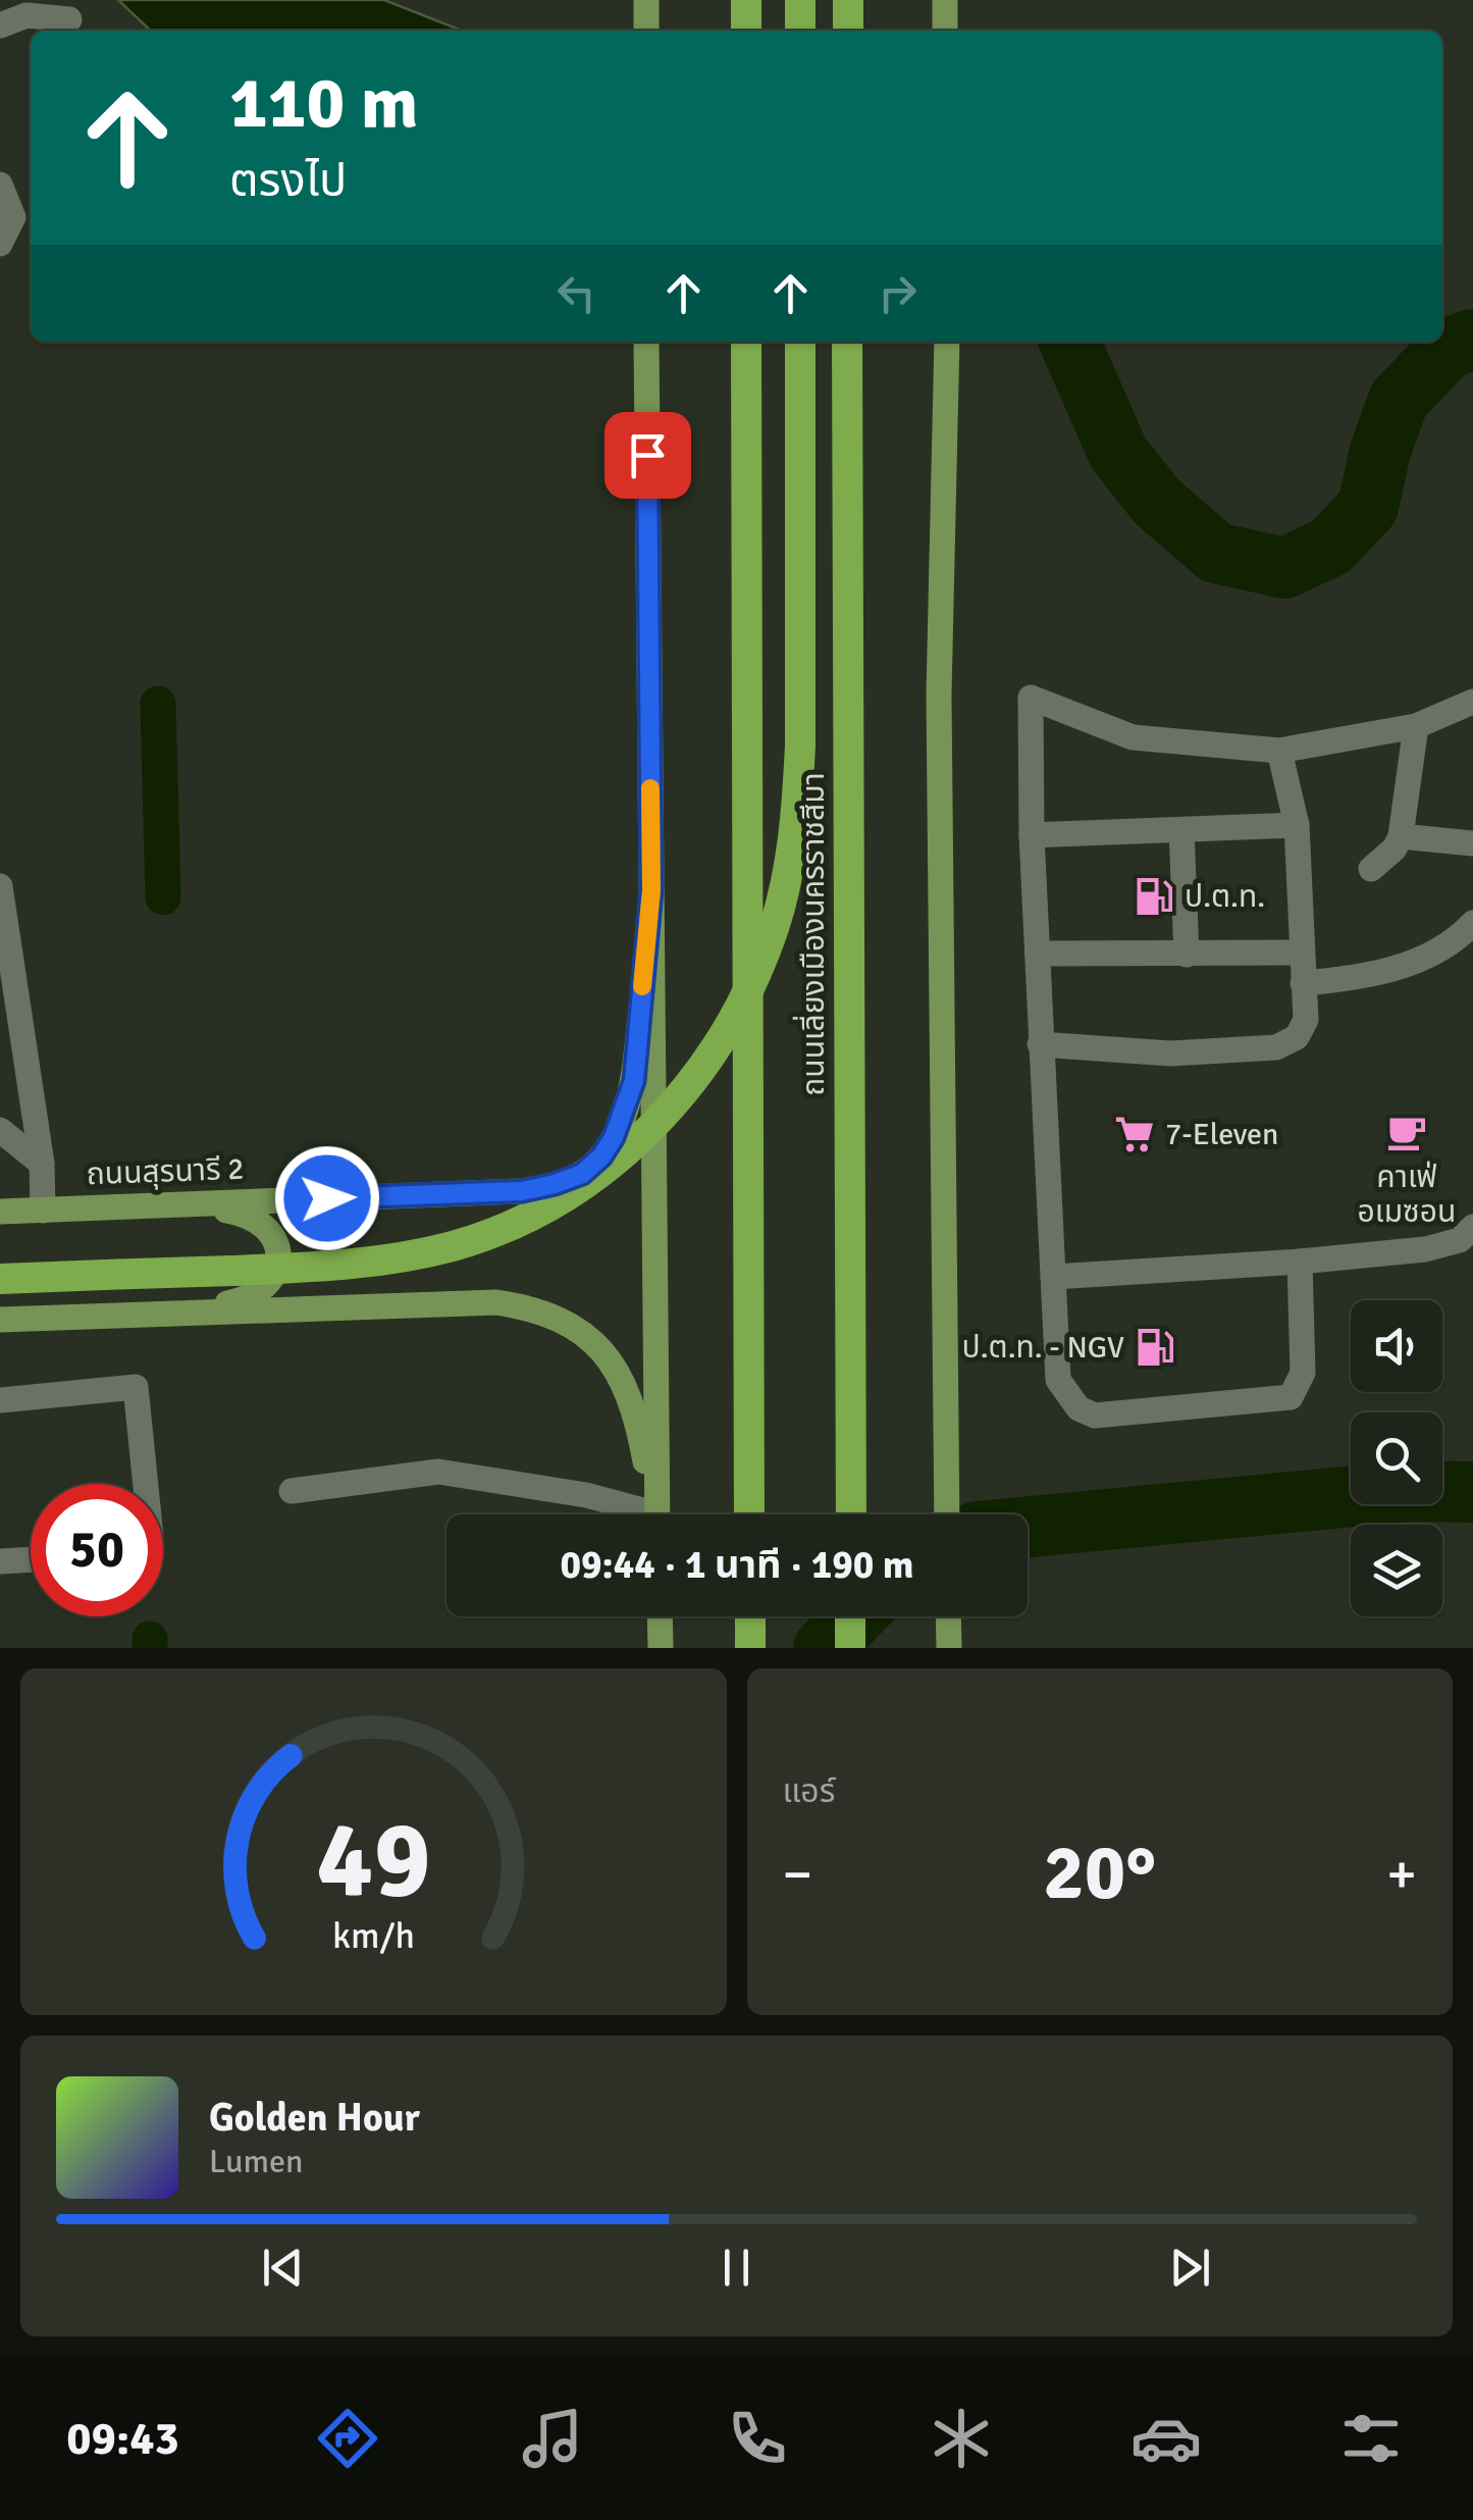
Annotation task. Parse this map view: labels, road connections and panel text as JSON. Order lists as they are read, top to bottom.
{
  "streets": {
    "highway": ["ถนนเลี่ยงเมืองนครราชสีมา"],
    "main road": ["ถนนสุรนารี 2"]
  },
  "places": {
    "fuel station": ["ป.ต.ท.", "ป.ต.ท. - NGV"],
    "cafe": ["คาเฟ่ อเมซอน"],
    "supermarket": ["7-Eleven"]
  },
  "page": {
    "turn": ["110 m", "ตรงไป"],
    "limit": "50",
    "trip": "09:44 · 1 นาที · 190 m",
    "tile": "แอร์",
    "heat": ["−", "20°", "+"],
    "song": ["Golden Hour", "Lumen"],
    "tabs": "09:43",
    "gauge": ["49", "km/h"]
  }
}
